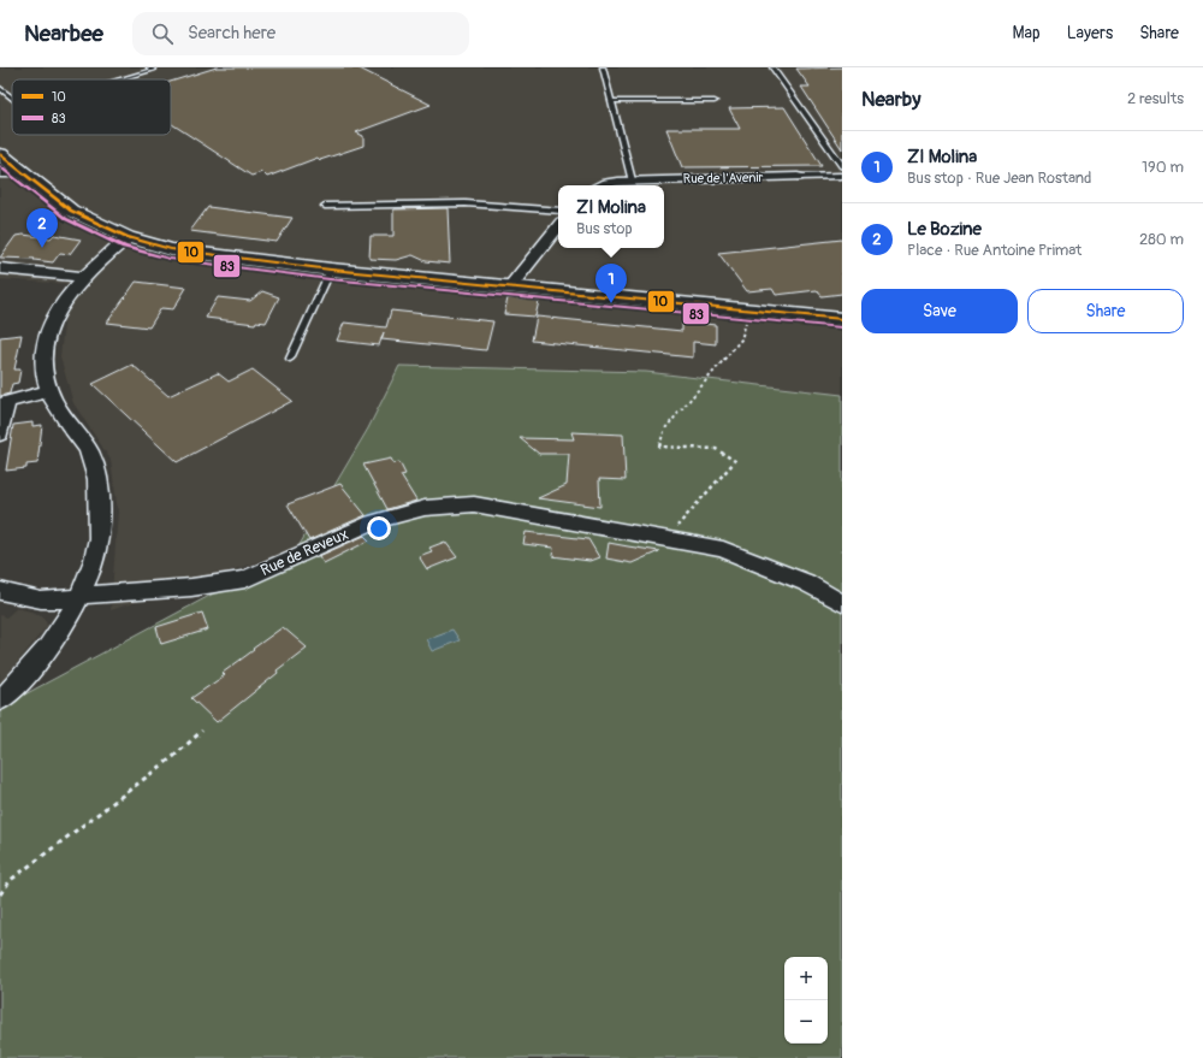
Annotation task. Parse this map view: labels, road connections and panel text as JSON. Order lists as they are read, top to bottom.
{
  "streets": {
    "street": ["Rue de l'Avenir", "Rue de Reveux"]
  },
  "lines": ["transit line 10", "transit line 83"],
  "legend": ["10", "83"],
  "page": {
    "header": "Nearbee",
    "search": "Search here",
    "nav": ["Map", "Layers", "Share"],
    "heading": ["Nearby", "2 results"],
    "list": [
      {
        "mark": "1",
        "name": "ZI Molina",
        "note": "Bus stop · Rue Jean Rostand",
        "value": "190 m"
      },
      {
        "mark": "2",
        "name": "Le Bozine",
        "note": "Place · Rue Antoine Primat",
        "value": "280 m"
      }
    ],
    "popup": ["ZI Molina", "Bus stop"],
    "pins": ["2", "1"],
    "buttons": ["Save", "Share"],
    "map_buttons": ["+", "−"]
  }
}
